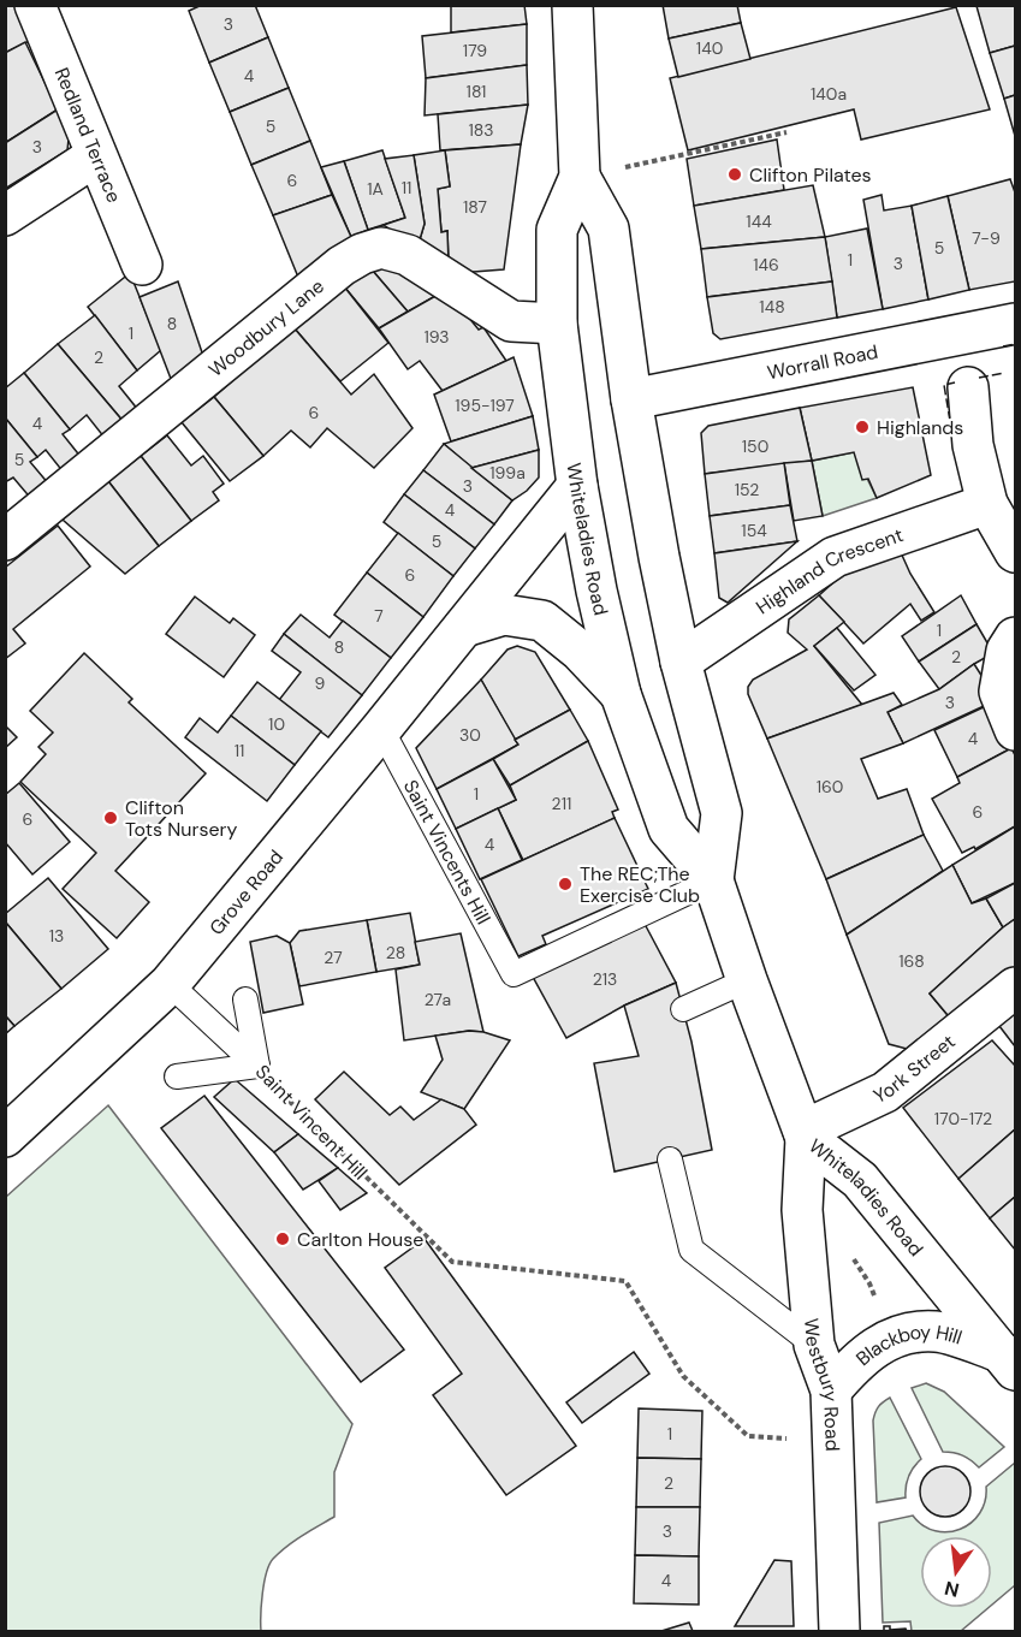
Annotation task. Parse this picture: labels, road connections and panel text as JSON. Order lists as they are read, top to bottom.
{
  "streets": {
    "street": [
      "Redland Terrace",
      "Woodbury Lane",
      "Worrall Road",
      "Whiteladies Road",
      "Highland Crescent",
      "Grove Road",
      "York Street",
      "Blackboy Hill",
      "Westbury Road"
    ],
    "lane": ["Saint Vincents Hill", "Saint Vincent Hill"]
  },
  "crossings": [
    ["Woodbury Lane", "Whiteladies Road"],
    ["Worrall Road", "Whiteladies Road"],
    ["Whiteladies Road", "Highland Crescent"],
    ["Whiteladies Road", "Saint Vincents Hill"],
    ["Whiteladies Road", "Grove Road"],
    ["Whiteladies Road", "York Street"],
    ["Whiteladies Road", "Blackboy Hill"],
    ["Whiteladies Road", "Westbury Road"],
    ["Saint Vincents Hill", "Grove Road"],
    ["Grove Road", "Saint Vincent Hill"],
    ["York Street", "Westbury Road"],
    ["Blackboy Hill", "Westbury Road"]
  ],
  "places": [
    "Clifton Pilates",
    "Highlands",
    "Clifton Tots Nursery",
    "The REC;The Exercise Club",
    "Carlton House"
  ],
  "house_numbers": [
    "3",
    "140",
    "179",
    "4",
    "181",
    "140a",
    "5",
    "183",
    "3",
    "6",
    "11",
    "1A",
    "187",
    "144",
    "7-9",
    "5",
    "1",
    "3",
    "146",
    "148",
    "8",
    "1",
    "193",
    "2",
    "195-197",
    "6",
    "4",
    "150",
    "5",
    "199a",
    "3",
    "152",
    "4",
    "154",
    "5",
    "6",
    "7",
    "1",
    "8",
    "2",
    "9",
    "3",
    "10",
    "30",
    "4",
    "11",
    "160",
    "1",
    "211",
    "6",
    "6",
    "4",
    "13",
    "28",
    "27",
    "168",
    "213",
    "27a",
    "170-172",
    "1",
    "2",
    "3",
    "4"
  ],
  "north": "bottom"
}
